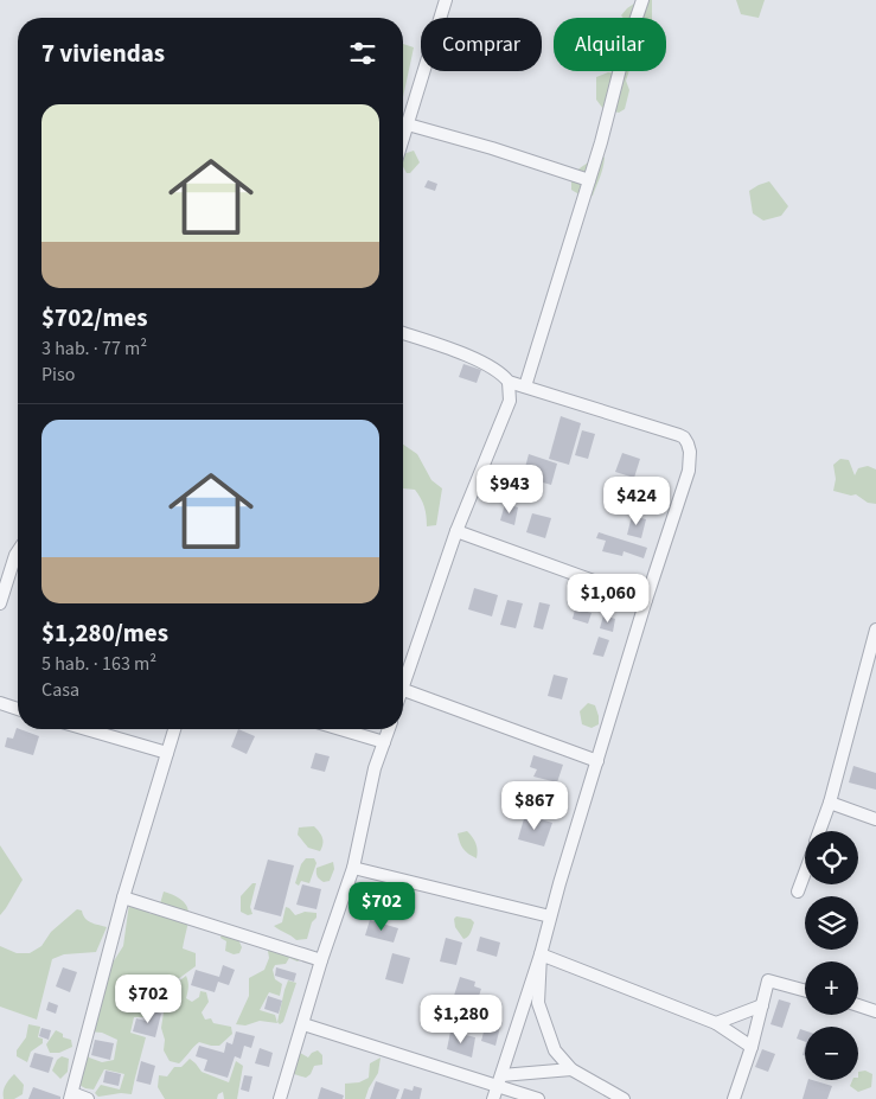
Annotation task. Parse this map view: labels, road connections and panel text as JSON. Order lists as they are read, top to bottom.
{
  "page": {
    "chip": ["Comprar", "Alquilar"],
    "heading": "7 viviendas",
    "list": [
      {
        "name": "$702/mes",
        "note": "3 hab. · 77 m² · Piso"
      },
      {
        "name": "$1,280/mes",
        "note": "5 hab. · 163 m² · Casa"
      }
    ],
    "price": [
      "$943",
      "$424",
      "$1,060",
      "$867",
      "$702",
      "$702",
      "$1,280"
    ],
    "map_buttons": ["+", "−"]
  }
}
